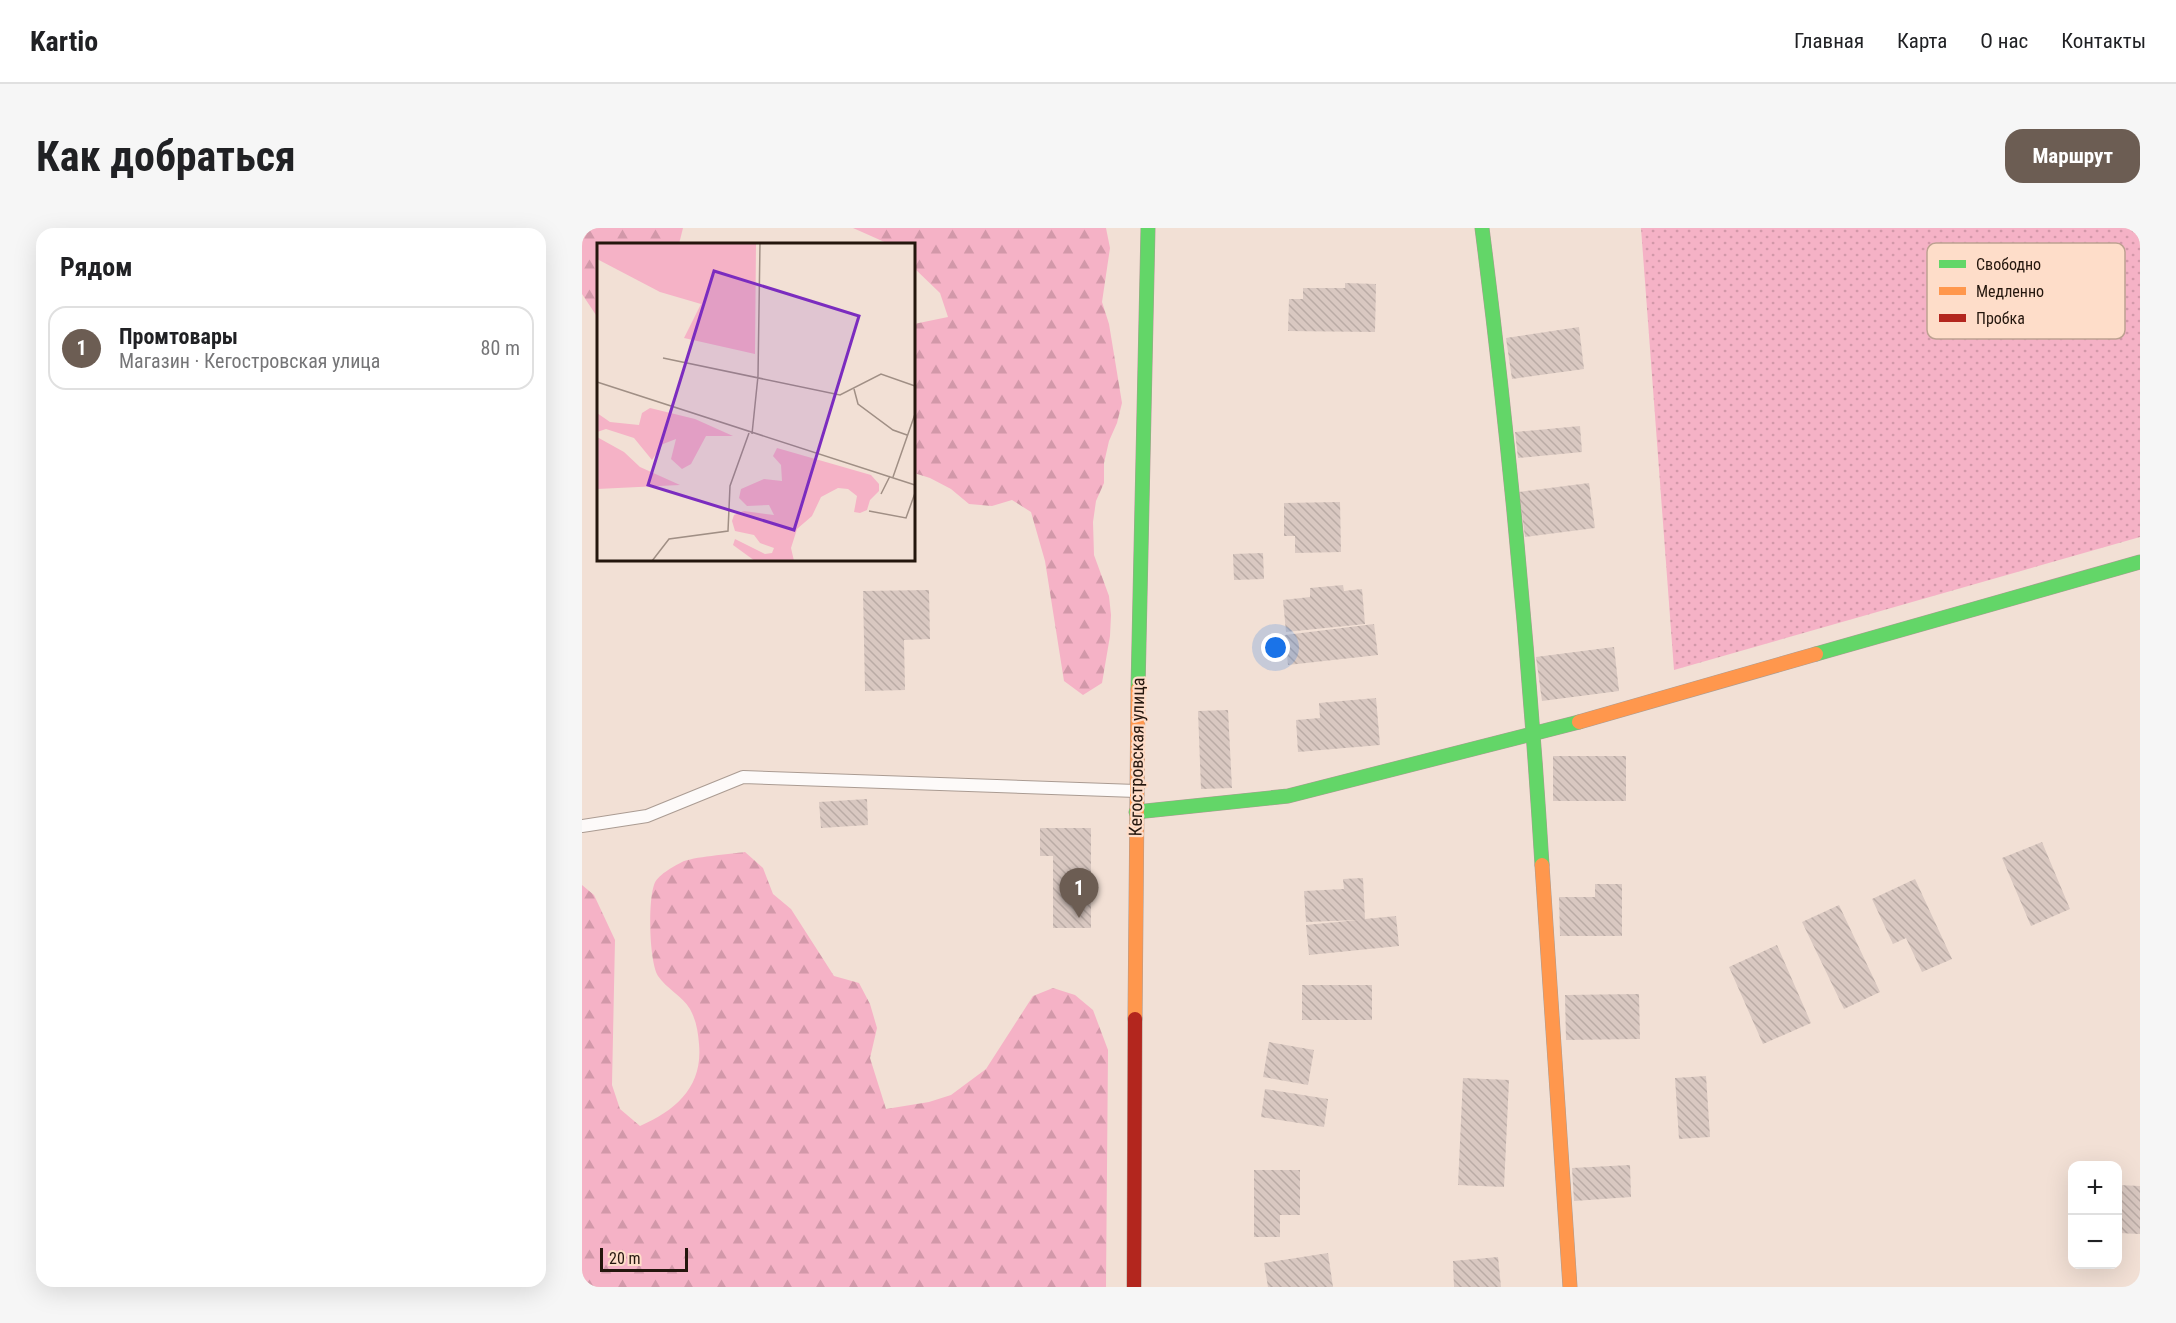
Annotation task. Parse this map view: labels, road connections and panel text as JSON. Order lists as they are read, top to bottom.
{
  "streets": {
    "street": ["Кегостровская улица"]
  },
  "legend": ["Свободно", "Медленно", "Пробка"],
  "scale_bar": "20 m",
  "page": {
    "header": "Kartio",
    "nav": [
      "Главная",
      "Карта",
      "О нас",
      "Контакты"
    ],
    "buttons": "Маршрут",
    "title": "Как добраться",
    "heading": "Рядом",
    "list": [
      {
        "mark": "1",
        "name": "Промтовары",
        "note": "Магазин · Кегостровская улица",
        "value": "80 m"
      }
    ],
    "pins": "1",
    "map_buttons": ["+", "−"],
    "scale": "20 m"
  }
}
